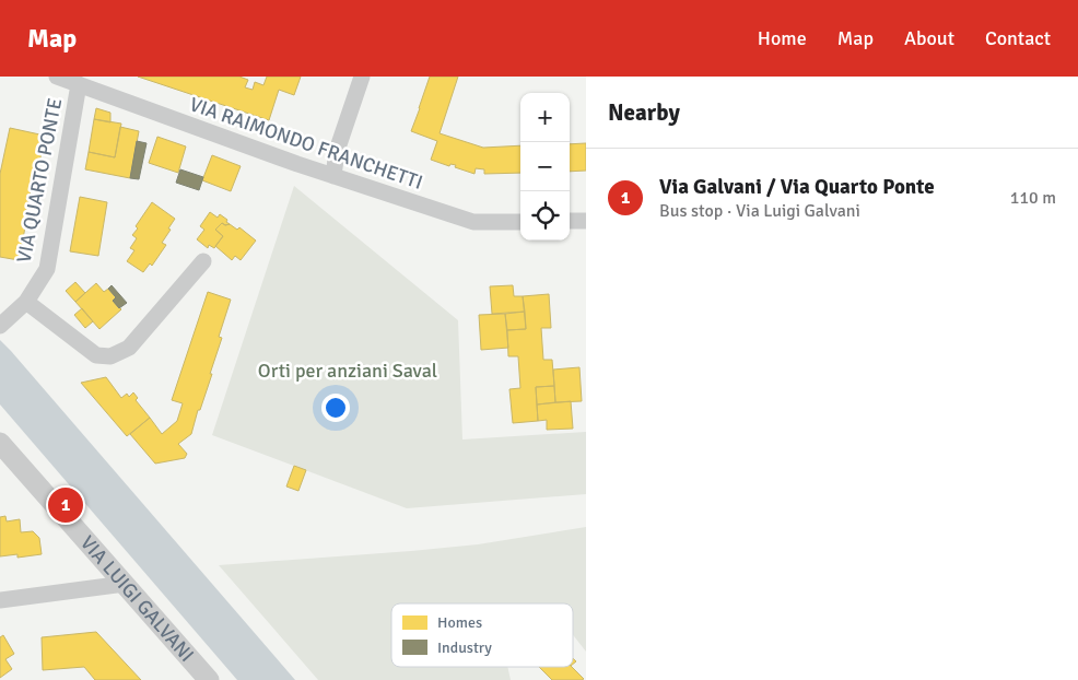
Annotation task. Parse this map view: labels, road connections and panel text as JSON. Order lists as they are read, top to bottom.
{
  "streets": {
    "street": ["VIA RAIMONDO FRANCHETTI", "VIA QUARTO PONTE", "VIA LUIGI GALVANI"]
  },
  "crossings": [
    ["VIA RAIMONDO FRANCHETTI", "VIA QUARTO PONTE"]
  ],
  "parks": ["Orti per anziani Saval"],
  "legend": ["Homes", "Industry"],
  "page": {
    "header": "Map",
    "nav": [
      "Home",
      "Map",
      "About",
      "Contact"
    ],
    "heading": "Nearby",
    "map_buttons": ["+", "−"],
    "list": [
      {
        "mark": "1",
        "name": "Via Galvani / Via Quarto Ponte",
        "note": "Bus stop · Via Luigi Galvani",
        "value": "110 m"
      }
    ],
    "pins": "1"
  }
}
